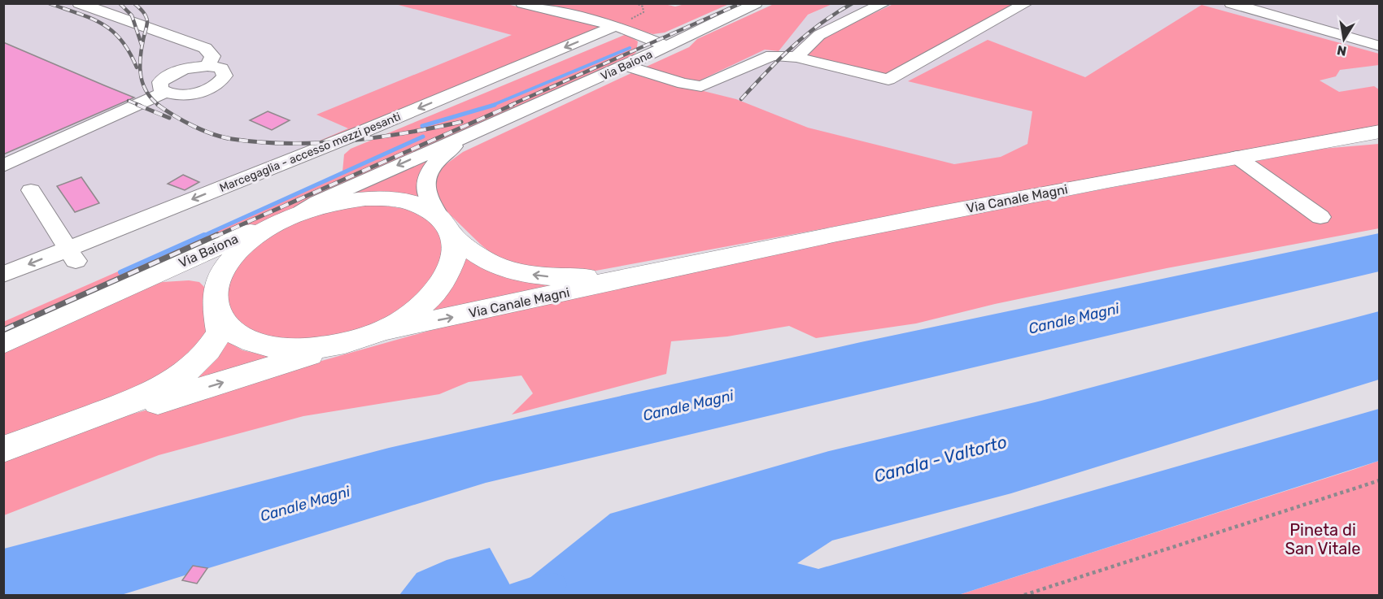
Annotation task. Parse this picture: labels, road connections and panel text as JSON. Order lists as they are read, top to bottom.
{
  "streets": {
    "main road": ["Via Baiona", "Via Canale Magni"],
    "street": ["Marcegaglia - accesso mezzi pesanti"]
  },
  "crossings": [
    ["Via Baiona", "Via Canale Magni"]
  ],
  "one_way": ["Marcegaglia - accesso mezzi pesanti"],
  "water": ["Canale Magni", "Canala - Valtorto"],
  "parks": ["Pineta di San Vitale"],
  "north": "bottom"
}
